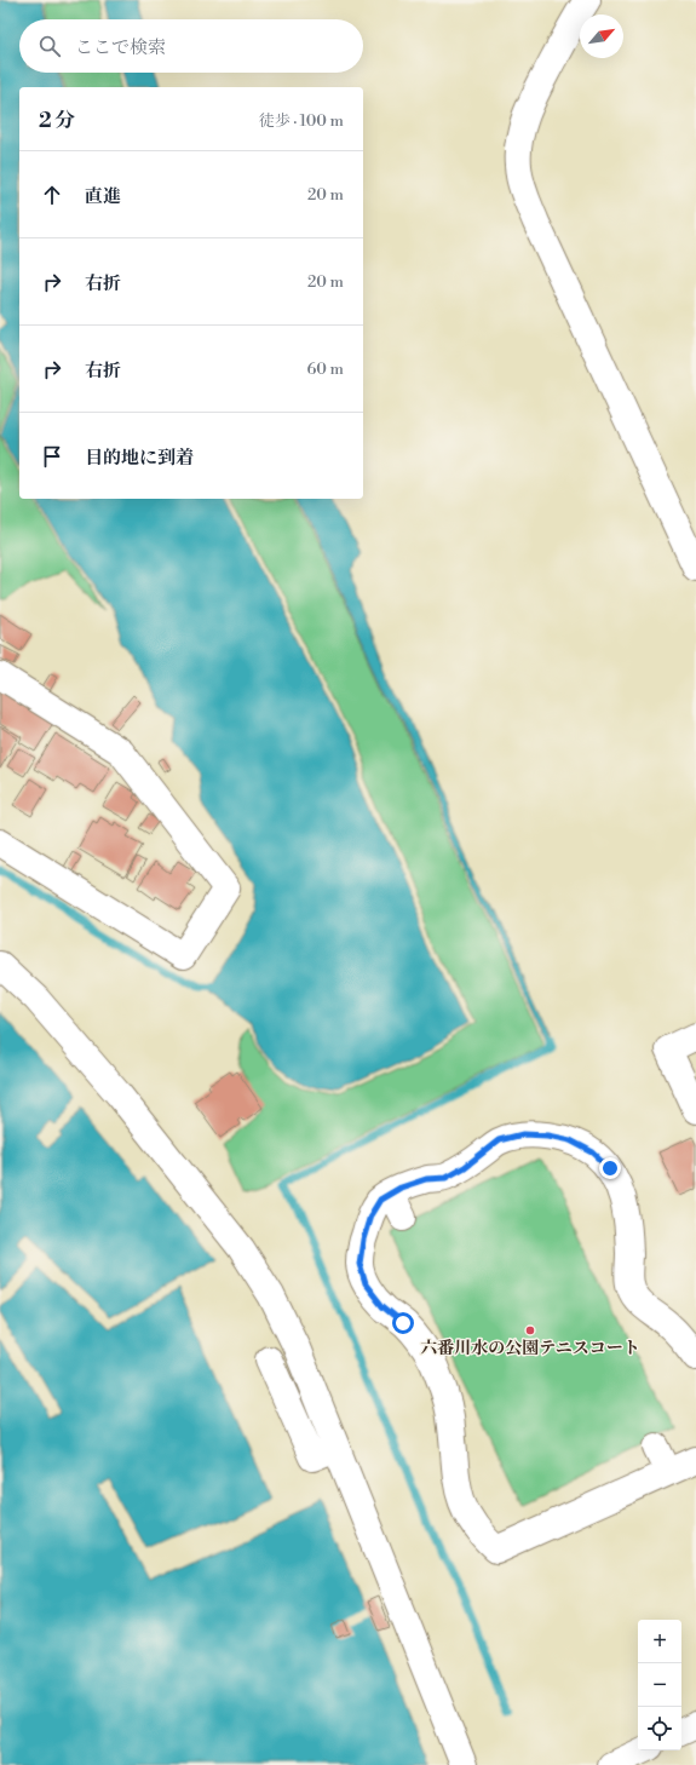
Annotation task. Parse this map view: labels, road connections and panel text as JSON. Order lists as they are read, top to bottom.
{
  "places": ["六番川水の公園テニスコート"],
  "north": "top right",
  "page": {
    "search": "ここで検索",
    "heading": ["2 分", "徒歩 · 100 m"],
    "list": [
      ["直進", "20 m"],
      ["右折", "20 m"],
      ["右折", "60 m"],
      "目的地に到着"
    ],
    "map_buttons": ["+", "−"]
  }
}
